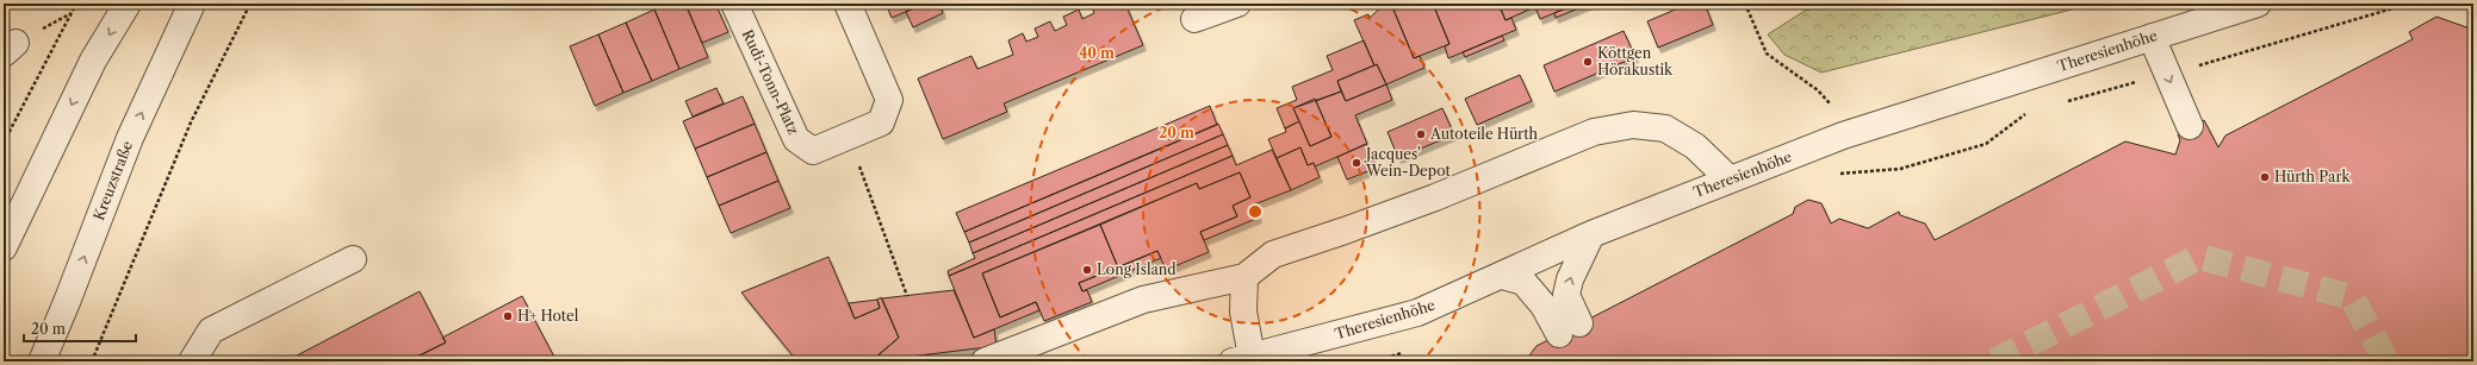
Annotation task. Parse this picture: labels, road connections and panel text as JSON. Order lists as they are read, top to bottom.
{
  "streets": {
    "street": ["Theresienhöhe", "Rudi-Tonn-Platz", "Kreuzstraße"]
  },
  "places": [
    "Köttgen Hörakustik",
    "Autoteile Hürth",
    "Jacques' Wein-Depot",
    "Hürth Park",
    "Long Island",
    "H+ Hotel"
  ],
  "scale_bar": "20 m",
  "rings": ["40 m", "20 m"]
}
